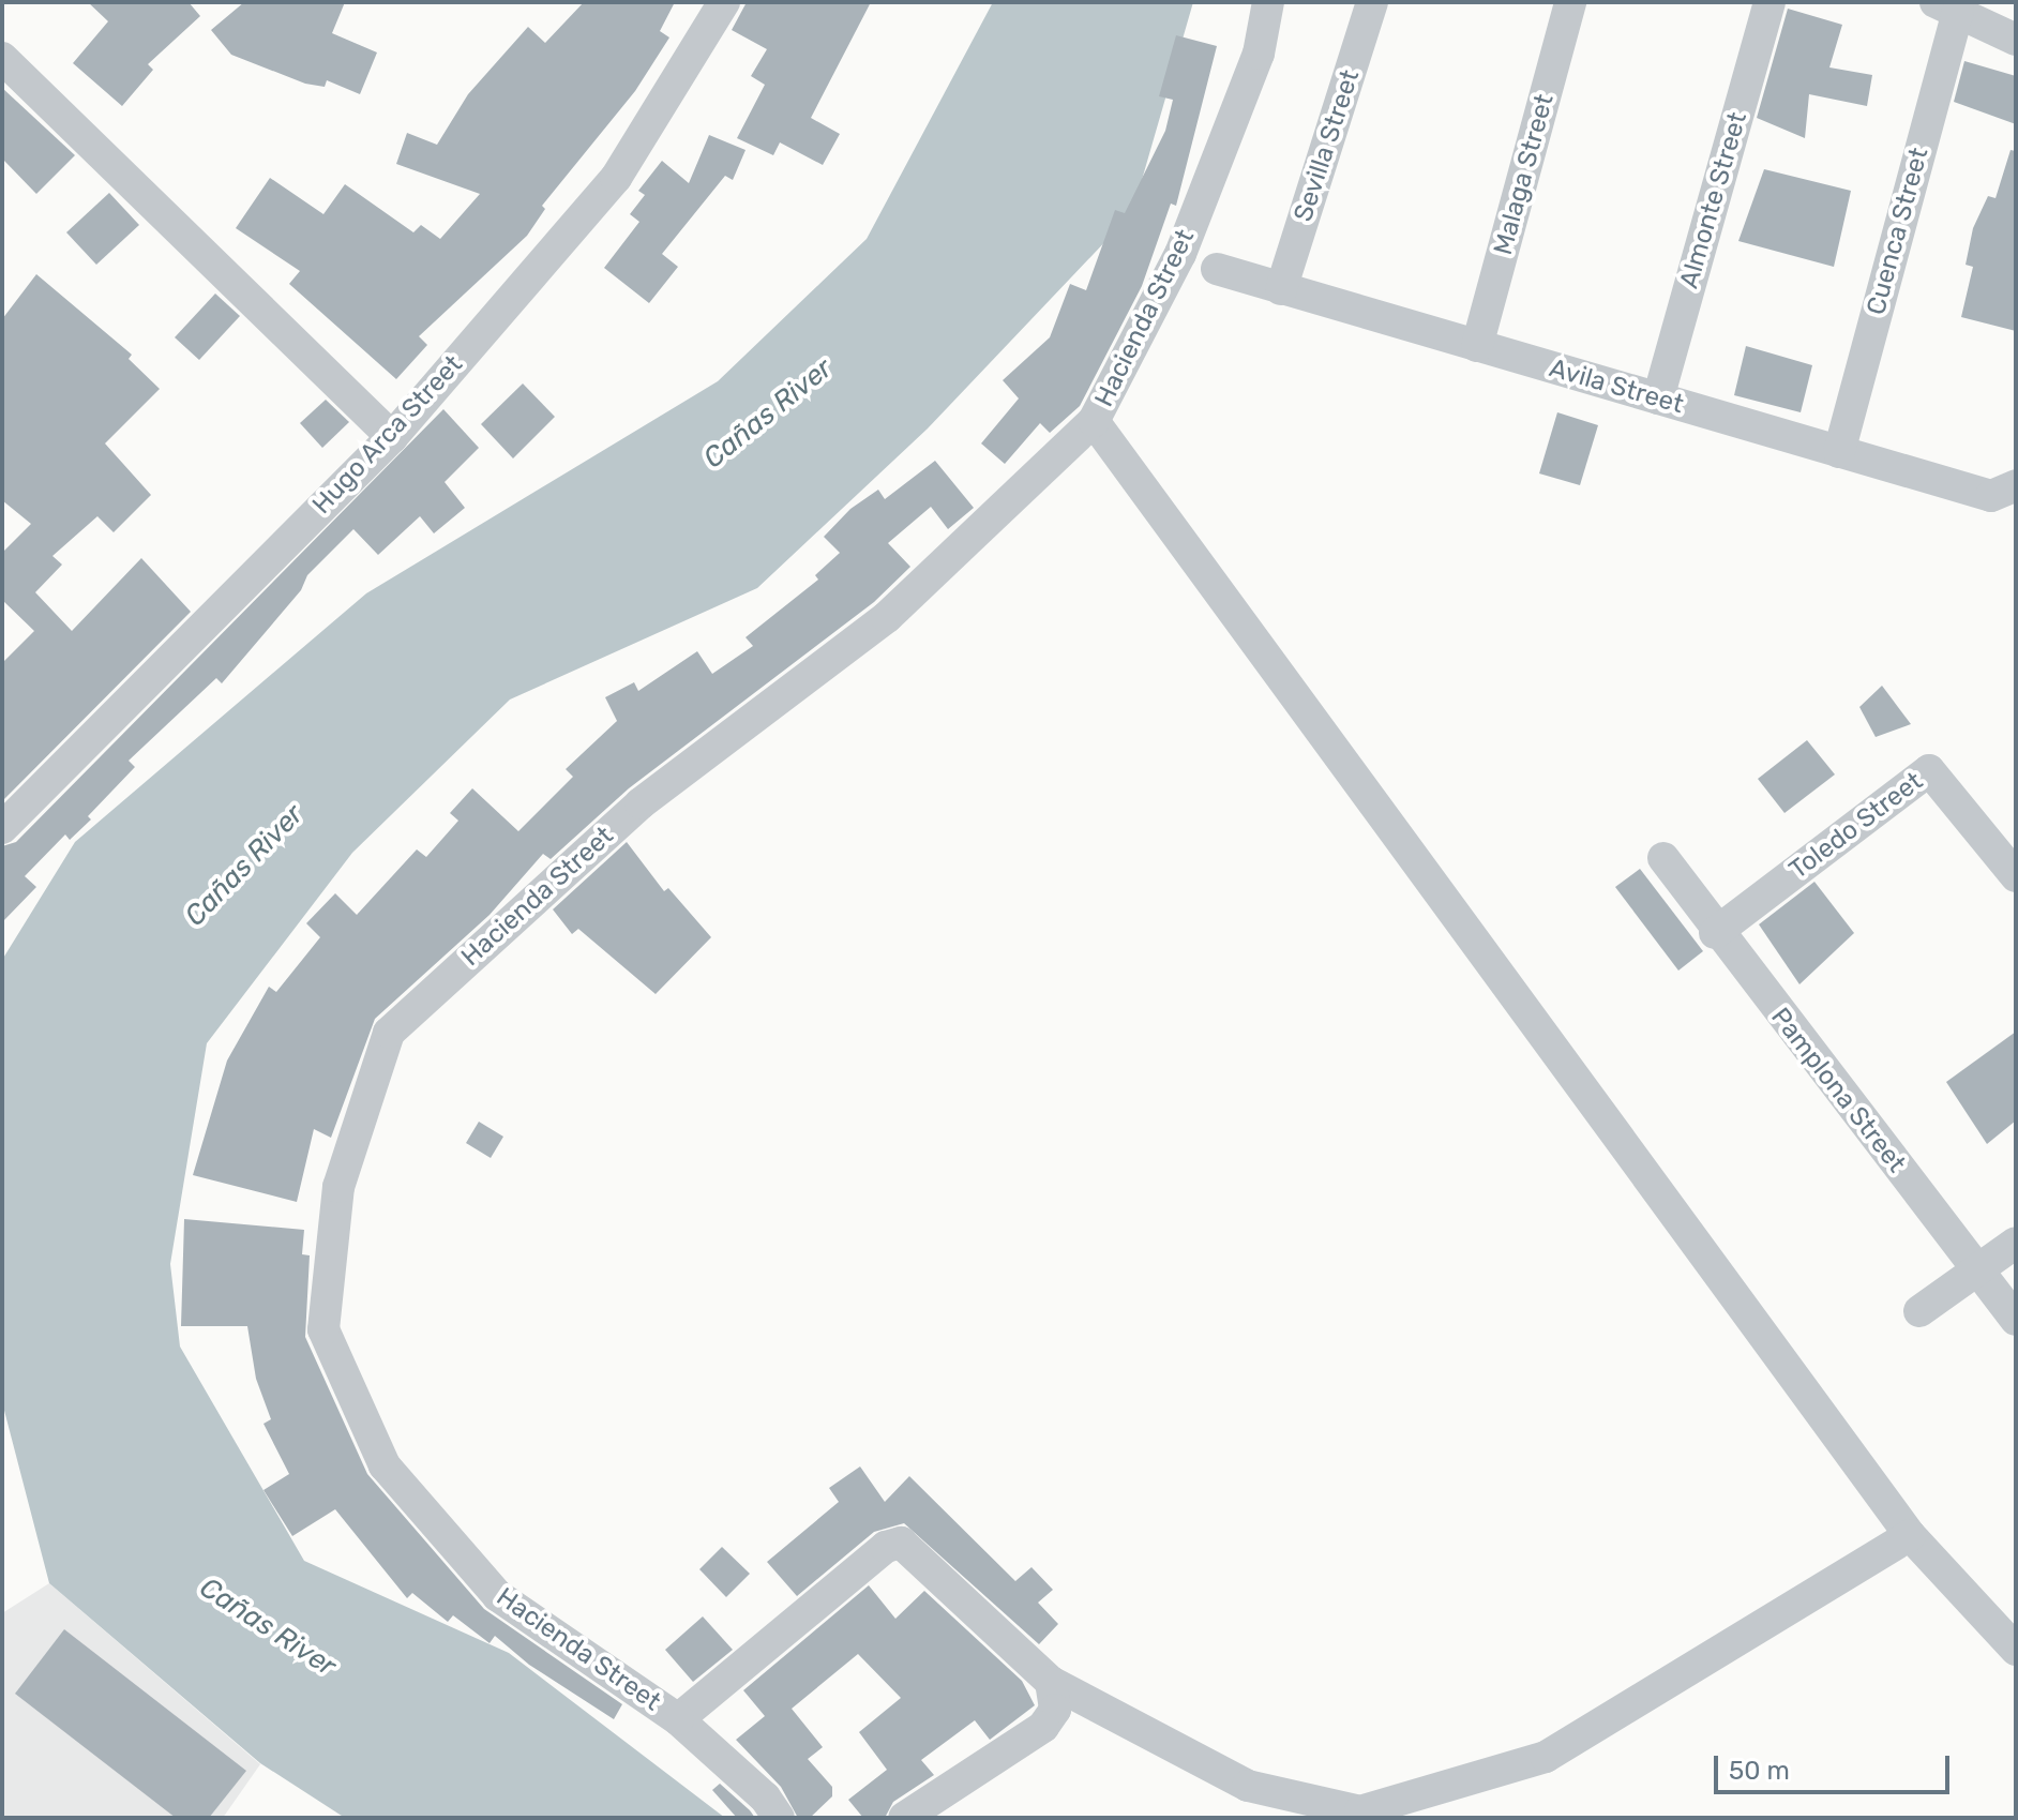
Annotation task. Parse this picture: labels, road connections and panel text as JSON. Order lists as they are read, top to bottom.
{
  "streets": {
    "street": [
      "Sevilla Street",
      "Malaga Street",
      "Almonte Street",
      "Cuenca Street",
      "Hacienda Street",
      "Avila Street",
      "Hugo Arca Street",
      "Toledo Street",
      "Pamplona Street"
    ]
  },
  "crossings": [
    ["Sevilla Street", "Avila Street"],
    ["Malaga Street", "Avila Street"],
    ["Almonte Street", "Avila Street"],
    ["Cuenca Street", "Avila Street"],
    ["Toledo Street", "Pamplona Street"]
  ],
  "water": ["Cañas River"],
  "scale_bar": "50 m"
}
